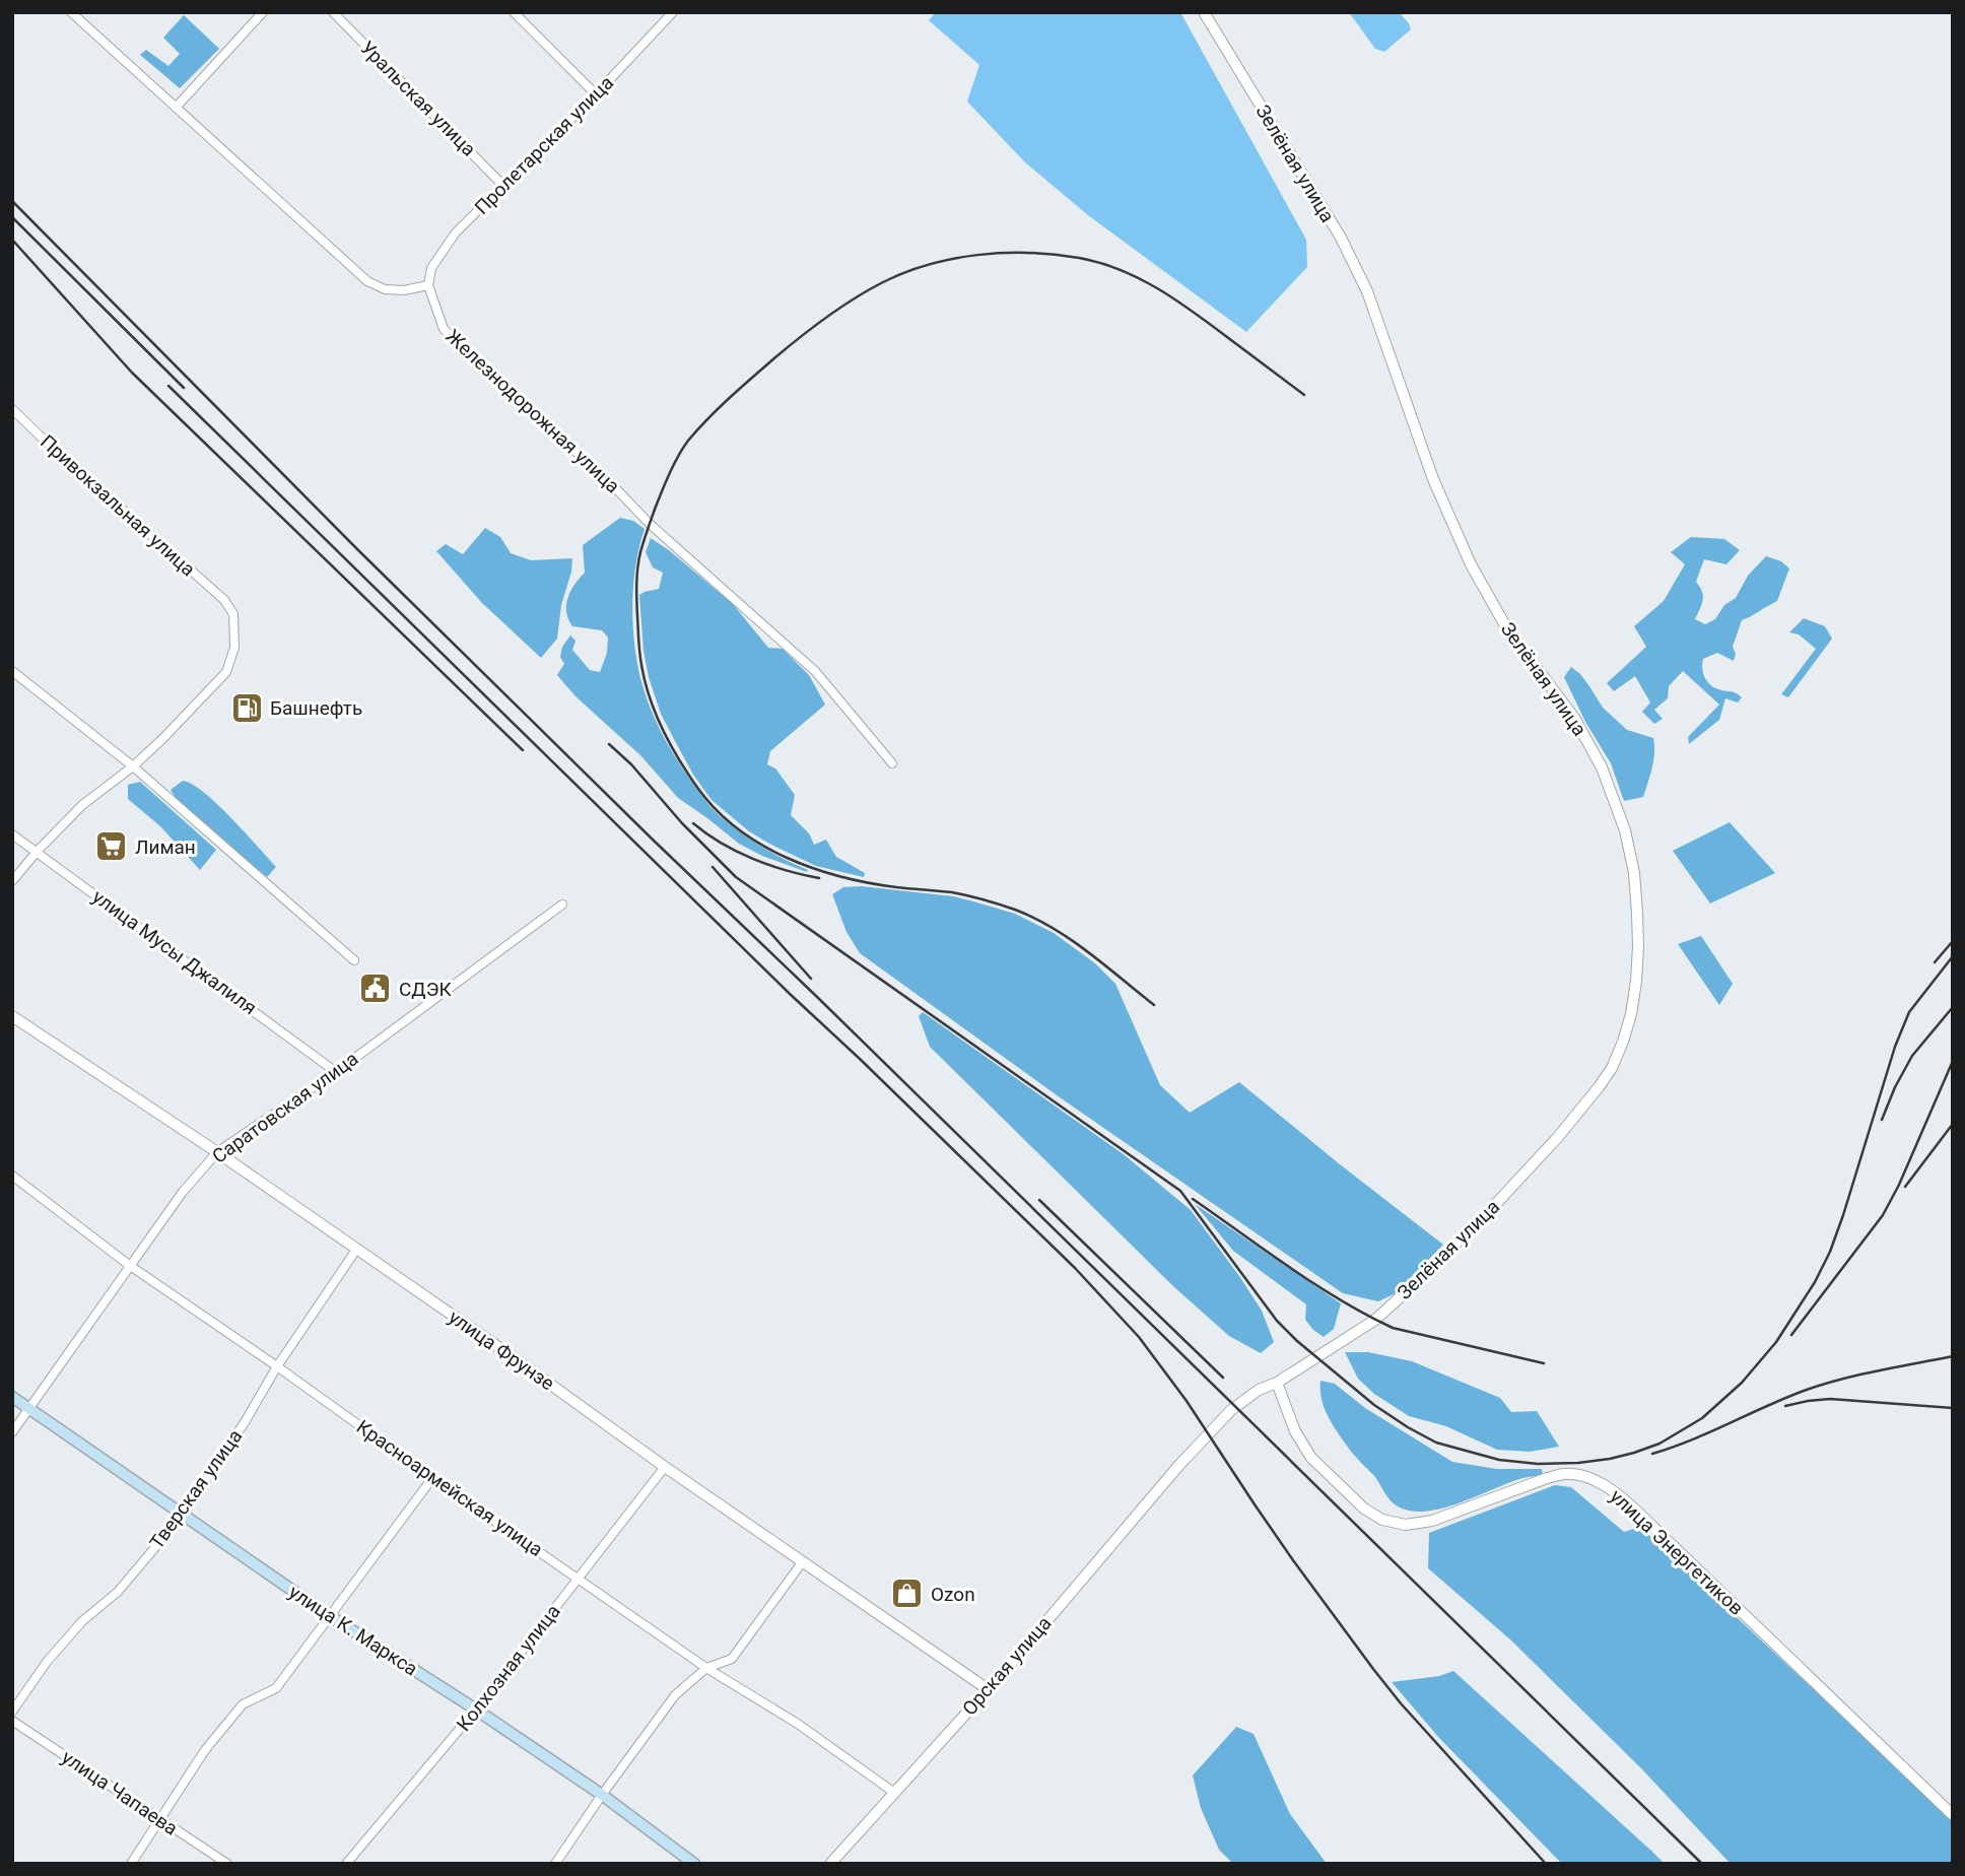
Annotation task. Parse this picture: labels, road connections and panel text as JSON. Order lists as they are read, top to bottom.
{
  "streets": {
    "main road": ["улица К. Маркса"],
    "street": [
      "Уральская улица",
      "Пролетарская улица",
      "Зелёная улица",
      "Железнодорожная улица",
      "Привокзальная улица",
      "улица Мусы Джалиля",
      "Саратовская улица",
      "улица Фрунзе",
      "Красноармейская улица",
      "Тверская улица",
      "улица Энергетиков",
      "Орская улица",
      "Колхозная улица",
      "улица Чапаева"
    ]
  },
  "crossings": [
    ["Уральская улица", "Пролетарская улица"],
    ["Пролетарская улица", "Железнодорожная улица"],
    ["Зелёная улица", "улица Энергетиков"],
    ["Зелёная улица", "Орская улица"],
    ["улица Мусы Джалиля", "Саратовская улица"],
    ["Саратовская улица", "улица Фрунзе"],
    ["Саратовская улица", "Красноармейская улица"],
    ["Саратовская улица", "улица К. Маркса"],
    ["улица Фрунзе", "Тверская улица"],
    ["улица Фрунзе", "Орская улица"],
    ["улица Фрунзе", "Колхозная улица"],
    ["Красноармейская улица", "Тверская улица"],
    ["Красноармейская улица", "Орская улица"],
    ["Красноармейская улица", "Колхозная улица"],
    ["Тверская улица", "улица К. Маркса"],
    ["улица К. Маркса", "Колхозная улица"]
  ],
  "places": {
    "fuel station": ["Башнефть"],
    "supermarket": ["Лиман"],
    "public building": ["СДЭК"],
    "shop": ["Ozon"]
  }
}
